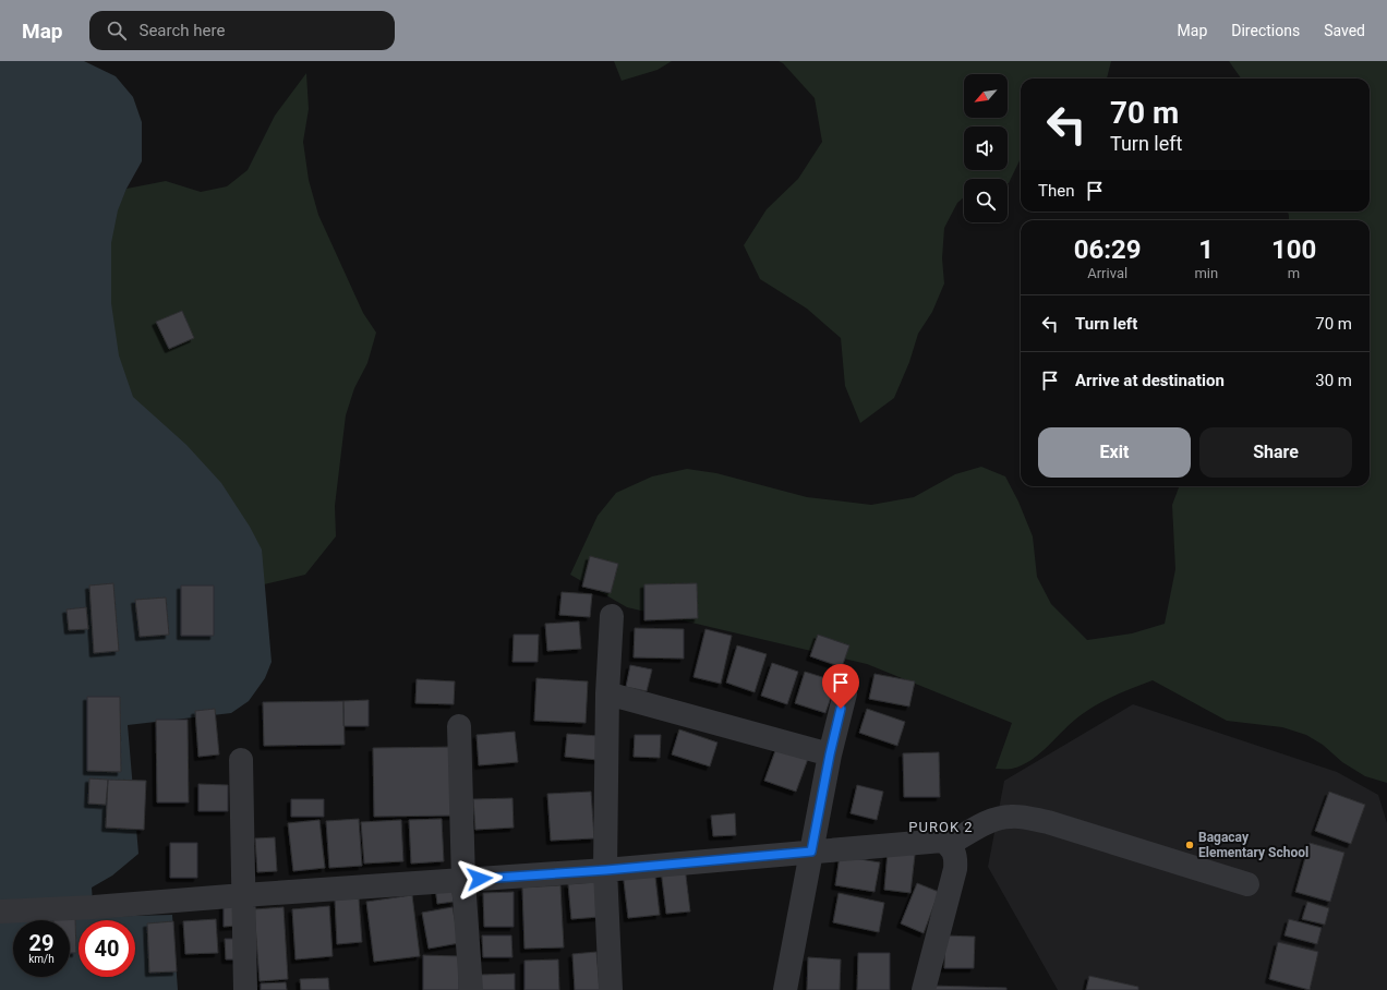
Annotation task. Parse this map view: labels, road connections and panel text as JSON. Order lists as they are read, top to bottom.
{
  "districts": ["PUROK 2"],
  "places": ["Bagacay Elementary School"],
  "north": "bottom left",
  "page": {
    "header": "Map",
    "search": "Search here",
    "nav": ["Map", "Directions", "Saved"],
    "turn": ["70 m", "Turn left"],
    "then": "Then",
    "eta": [
      "06:29",
      "Arrival",
      "1",
      "min",
      "100",
      "m"
    ],
    "list": [
      {
        "name": "Turn left",
        "value": "70 m"
      },
      {
        "name": "Arrive at destination",
        "value": "30 m"
      }
    ],
    "buttons": ["Exit", "Share"],
    "speed": "29 km/h",
    "limit": "40"
  }
}
